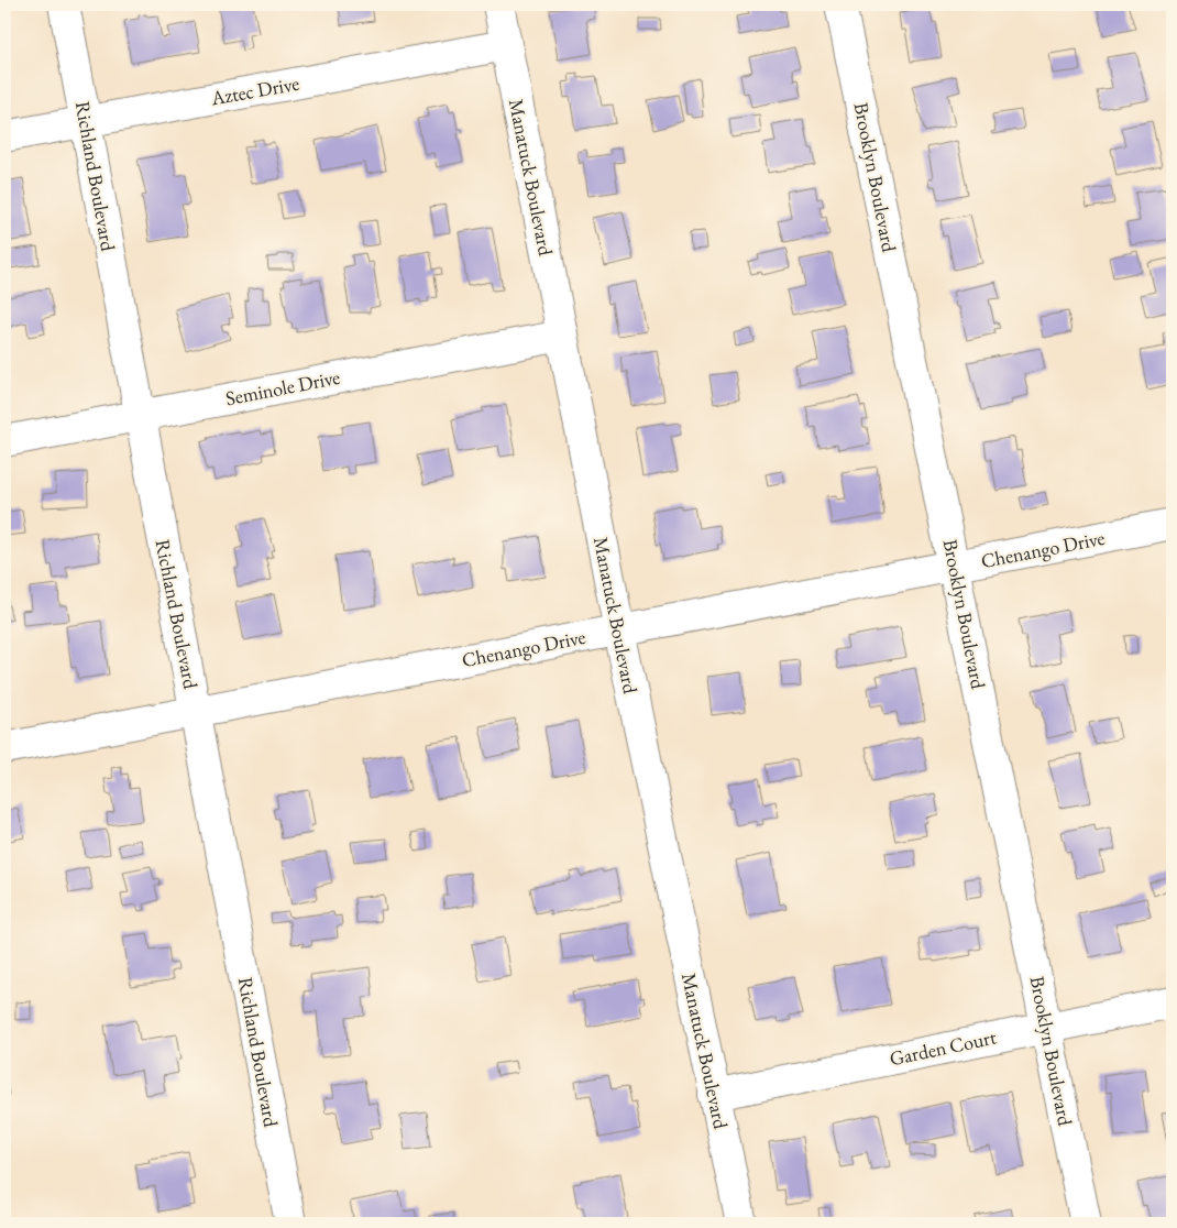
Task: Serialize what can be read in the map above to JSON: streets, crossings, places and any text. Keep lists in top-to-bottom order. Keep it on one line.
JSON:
{"streets":{"street":["Aztec Drive","Richland Boulevard","Manatuck Boulevard","Brooklyn Boulevard","Seminole Drive","Chenango Drive","Garden Court"]},"crossings":[["Aztec Drive","Richland Boulevard"],["Aztec Drive","Manatuck Boulevard"],["Richland Boulevard","Seminole Drive"],["Richland Boulevard","Chenango Drive"],["Manatuck Boulevard","Seminole Drive"],["Manatuck Boulevard","Chenango Drive"],["Manatuck Boulevard","Garden Court"],["Brooklyn Boulevard","Chenango Drive"],["Brooklyn Boulevard","Garden Court"]]}
